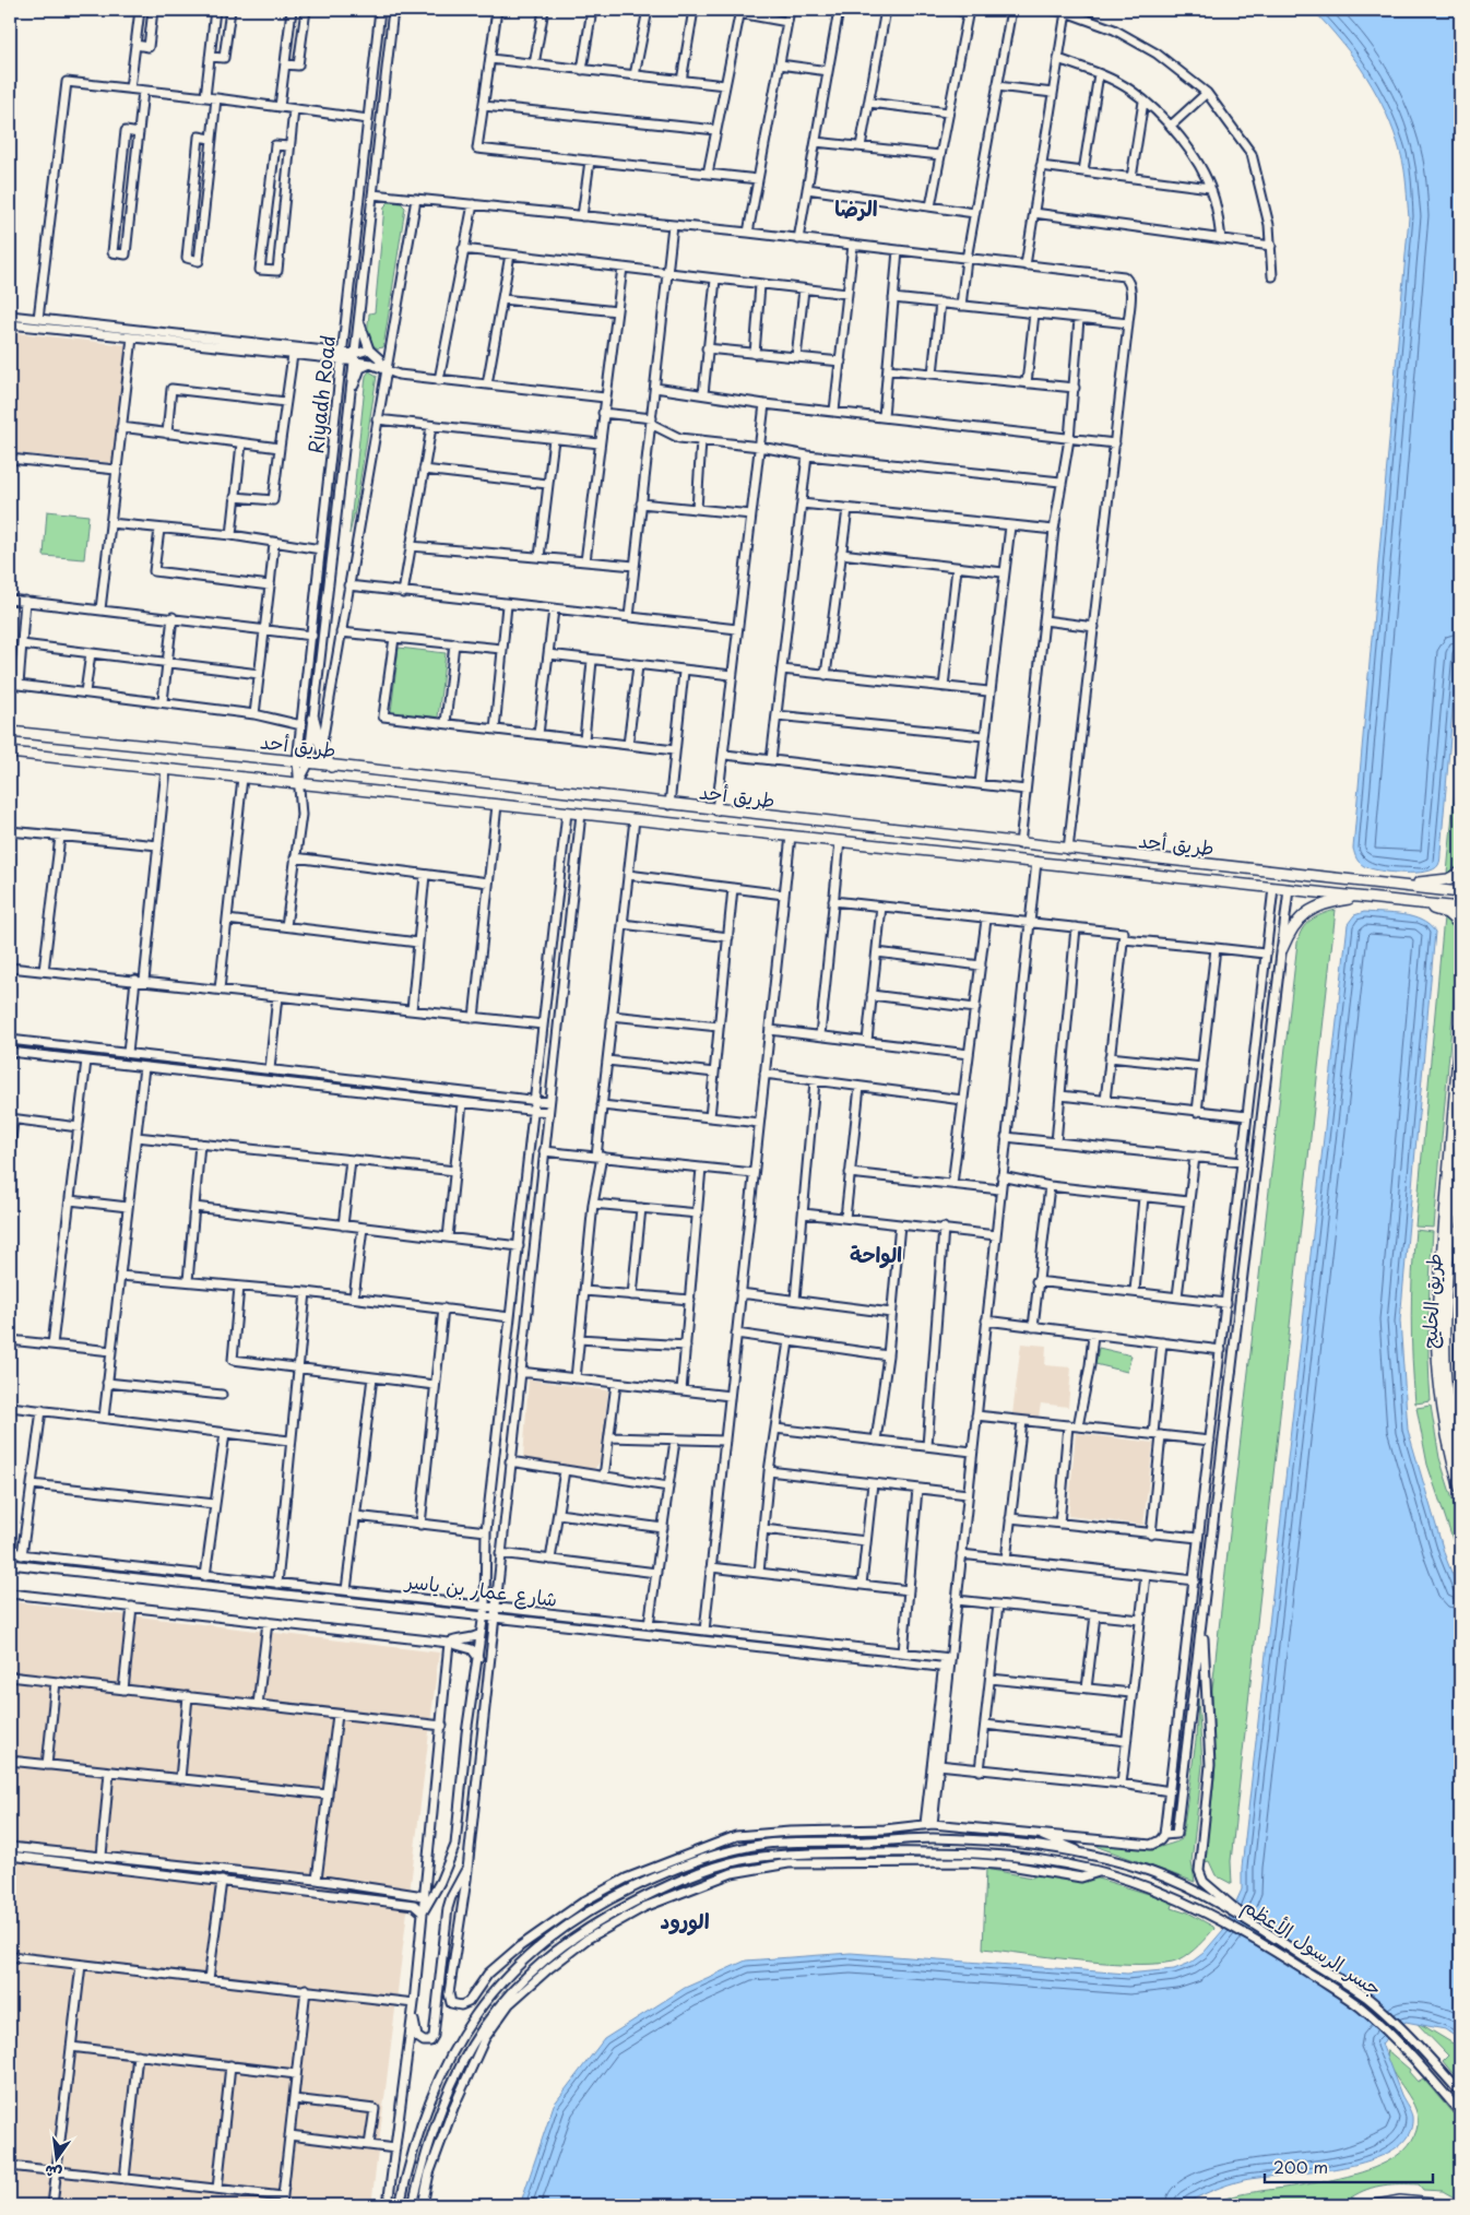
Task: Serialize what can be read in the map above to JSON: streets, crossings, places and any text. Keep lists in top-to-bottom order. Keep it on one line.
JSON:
{"streets":{"main road":["طريق أحد","طريق الخليج"],"street":["Riyadh Road","شارع عمار بن ياسر","جسر الرسول الأعظم"]},"crossings":[["Riyadh Road","طريق أحد"]],"districts":["الرضا","الواحة","الورود"],"scale_bar":"200 m","north":"bottom"}
